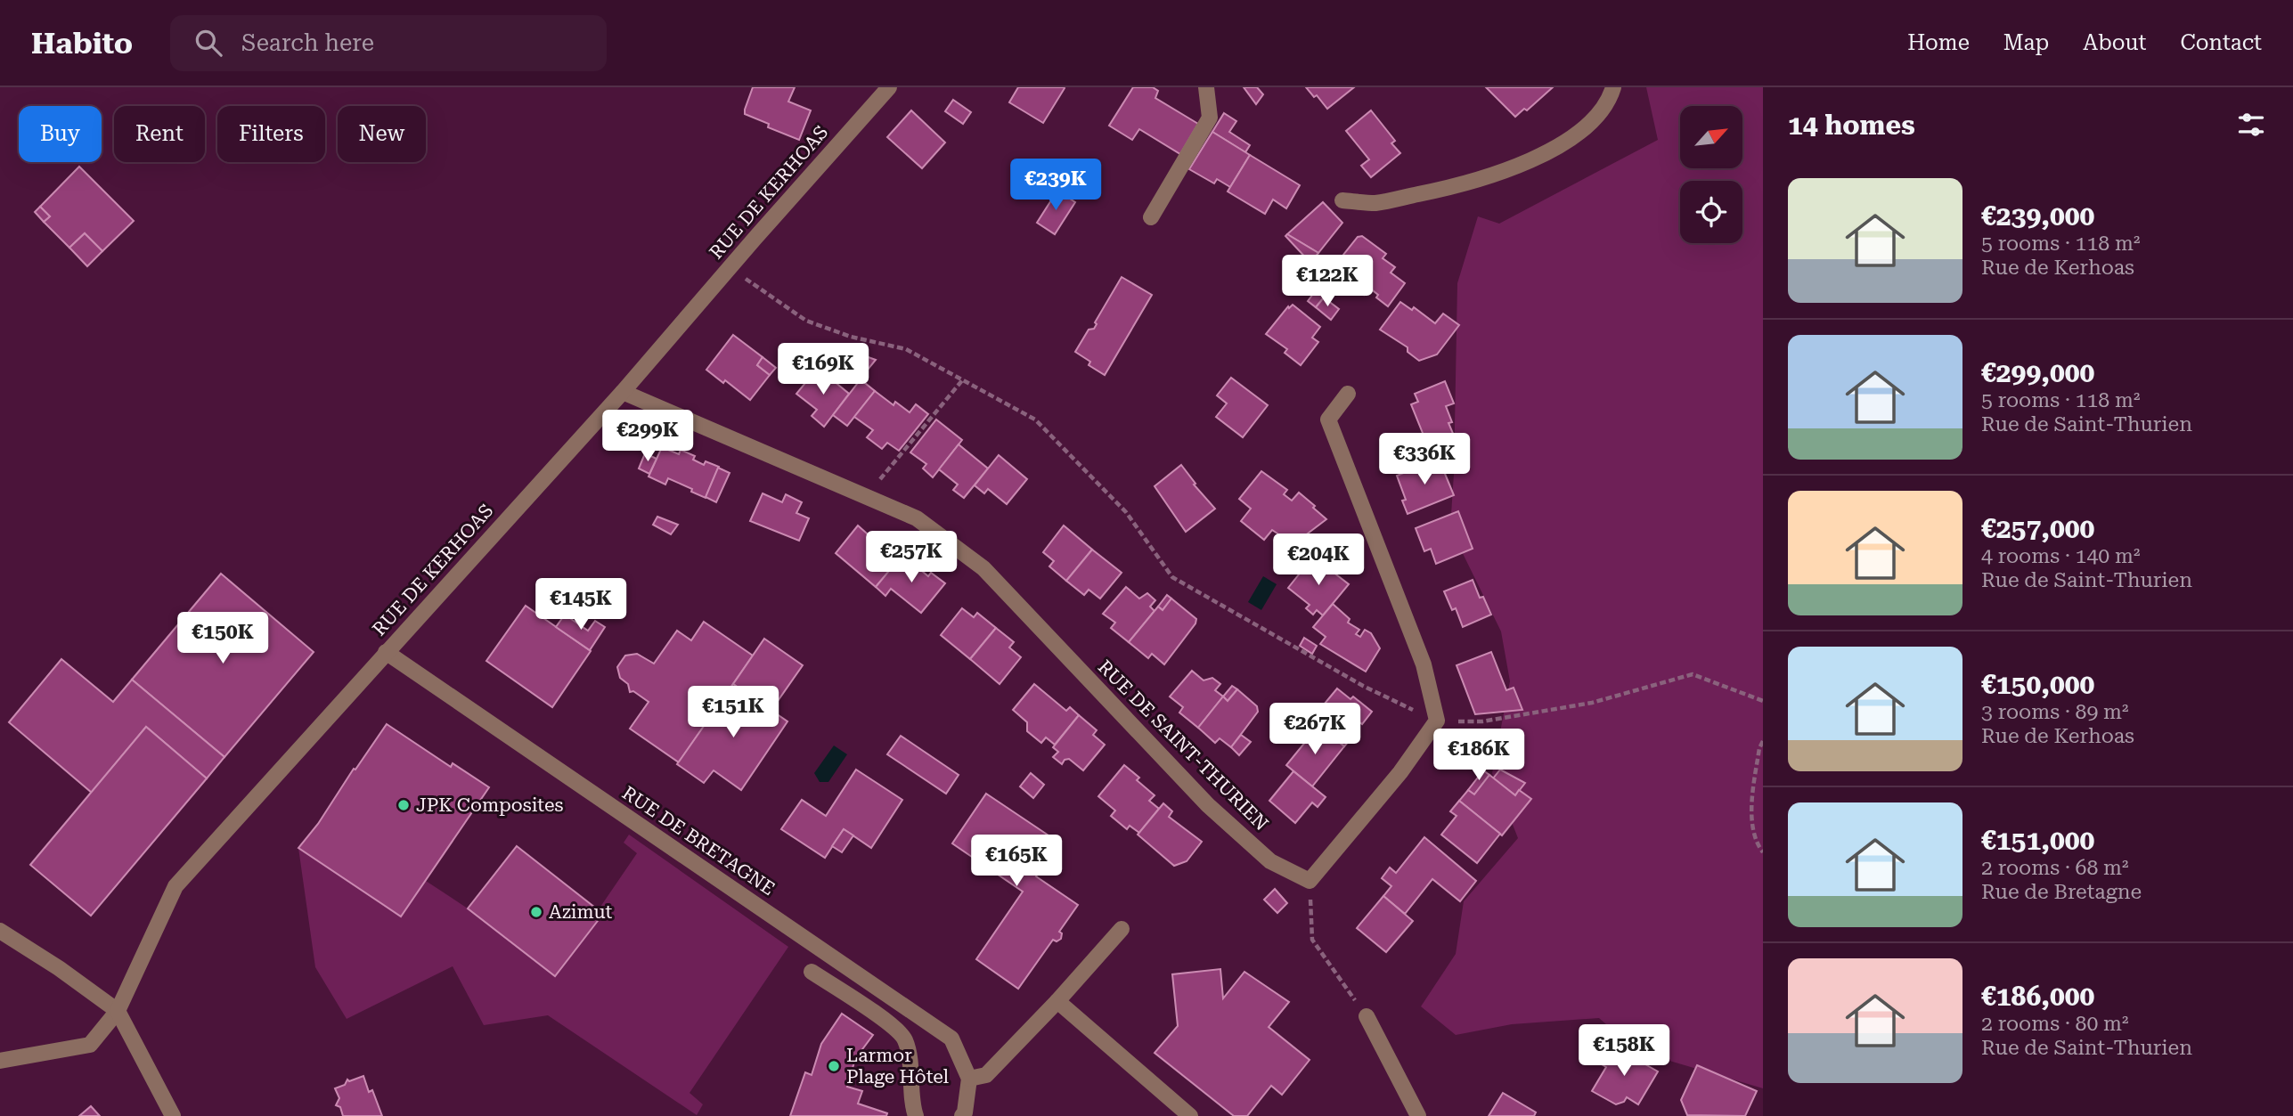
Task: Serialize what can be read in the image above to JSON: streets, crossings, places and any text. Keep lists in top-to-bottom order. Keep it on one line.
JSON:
{"streets":{"street":["RUE DE KERHOAS","RUE DE SAINT-THURIEN","RUE DE BRETAGNE"]},"crossings":[["RUE DE KERHOAS","RUE DE SAINT-THURIEN"],["RUE DE KERHOAS","RUE DE BRETAGNE"]],"places":["JPK Composites","Azimut","Larmor Plage Hôtel"],"north":"top right","page":{"header":"Habito","search":"Search here","nav":["Home","Map","About","Contact"],"heading":"14 homes","chip":["Buy","Rent","Filters","New"],"price":["€239K","€122K","€169K","€299K","€336K","€257K","€204K","€145K","€150K","€151K","€267K","€186K","€165K","€158K"],"list":[{"name":"€239,000","note":"5 rooms · 118 m² · Rue de Kerhoas"},{"name":"€299,000","note":"5 rooms · 118 m² · Rue de Saint-Thurien"},{"name":"€257,000","note":"4 rooms · 140 m² · Rue de Saint-Thurien"},{"name":"€150,000","note":"3 rooms · 89 m² · Rue de Kerhoas"},{"name":"€151,000","note":"2 rooms · 68 m² · Rue de Bretagne"},{"name":"€186,000","note":"2 rooms · 80 m² · Rue de Saint-Thurien"}]}}
